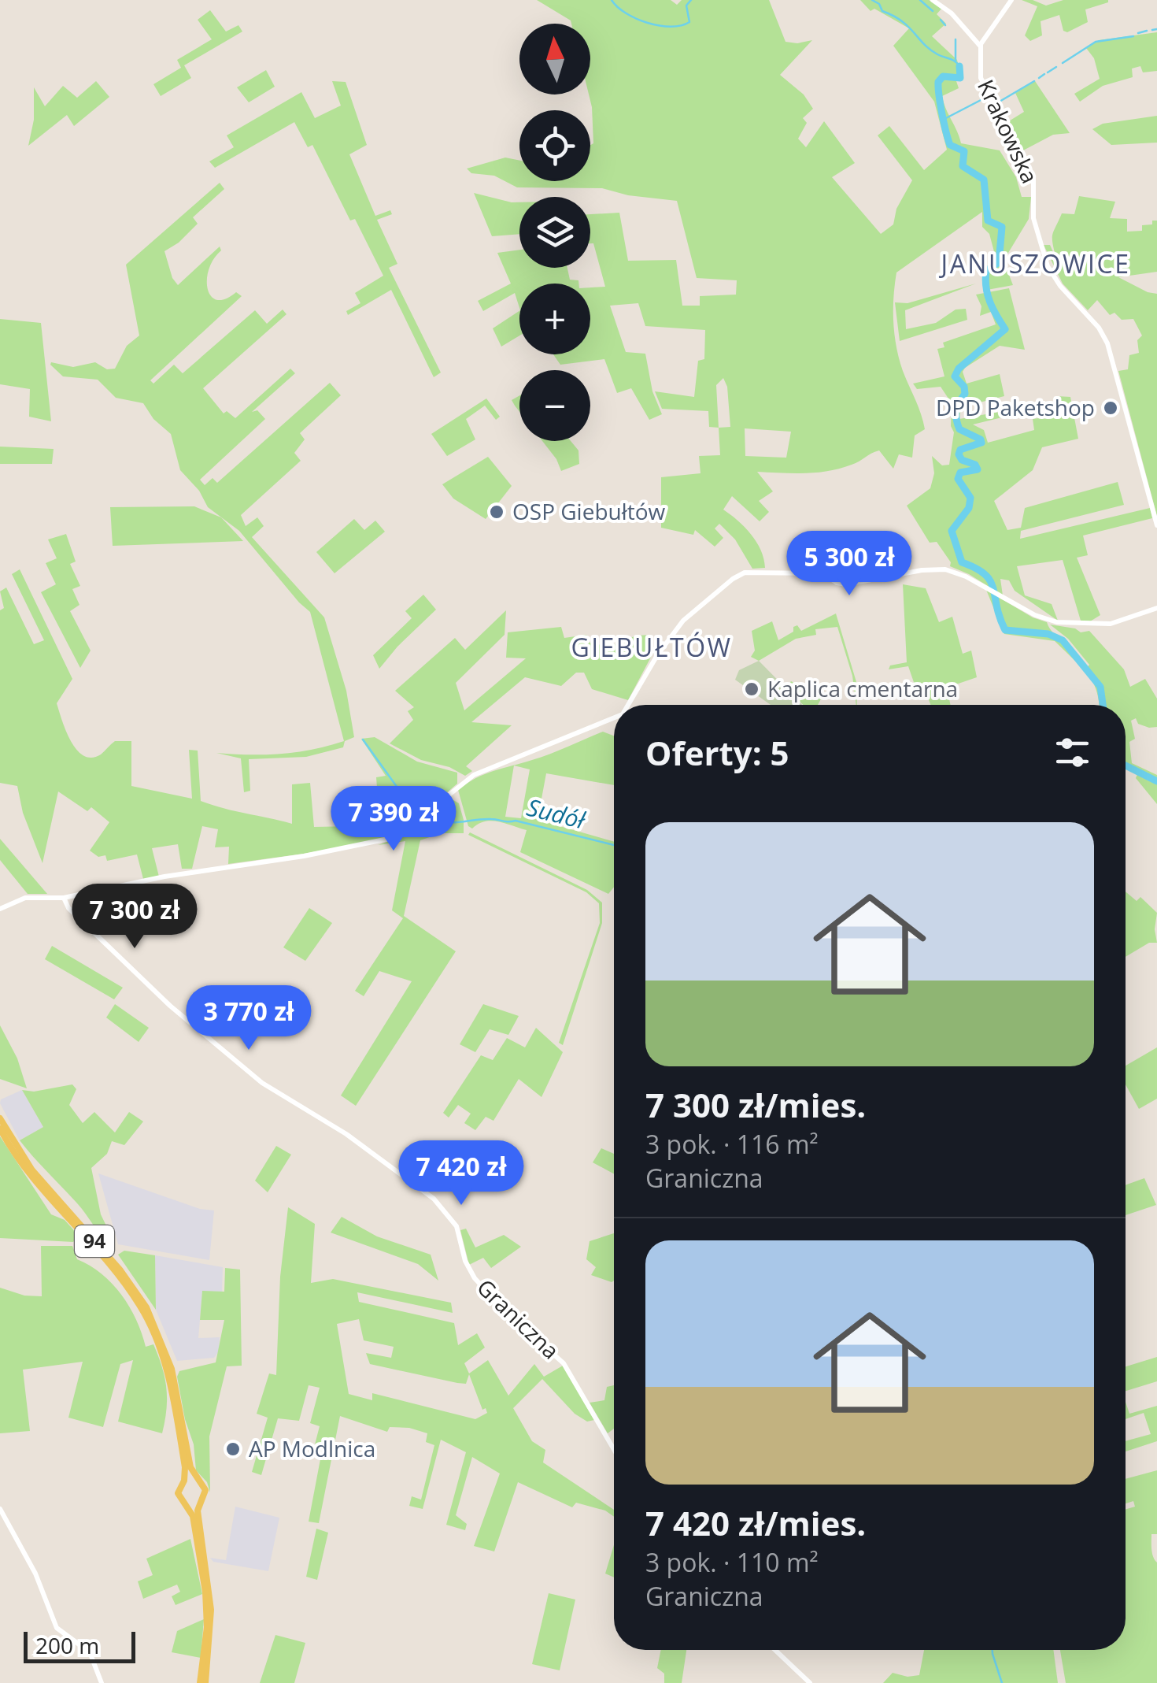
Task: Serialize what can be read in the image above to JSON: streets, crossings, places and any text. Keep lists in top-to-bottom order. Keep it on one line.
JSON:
{"streets":{"main road":["94"],"street":["Krakowska","Graniczna"]},"districts":["JANUSZOWICE","GIEBUŁTÓW"],"water":["Sudół"],"places":["DPD Paketshop","OSP Giebułtów","Kaplica cmentarna","AP Modlnica"],"scale_bar":"200 m","north":"top","page":{"map_buttons":["+","−"],"price":["5 300 zł","7 390 zł","7 300 zł","3 770 zł","7 420 zł"],"heading":"Oferty: 5","list":[{"name":"7 300 zł/mies.","note":"3 pok. · 116 m² · Graniczna"},{"name":"7 420 zł/mies.","note":"3 pok. · 110 m² · Graniczna"}],"scale":"200 m"}}
